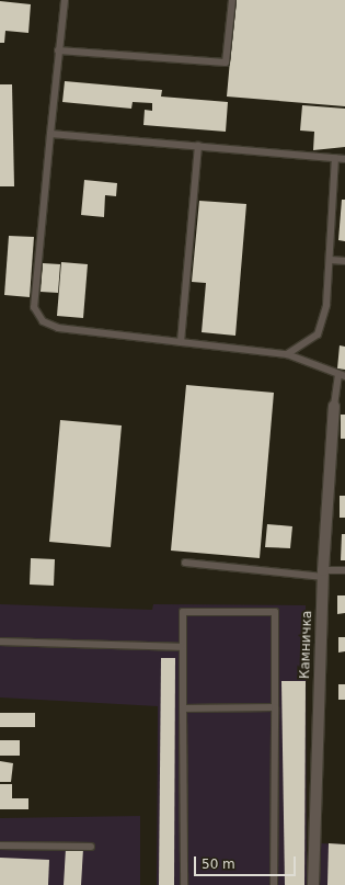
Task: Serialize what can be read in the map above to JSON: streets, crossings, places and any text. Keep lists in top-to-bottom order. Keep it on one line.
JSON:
{"streets":{"street":["Камничка"]},"scale_bar":"50 m"}
